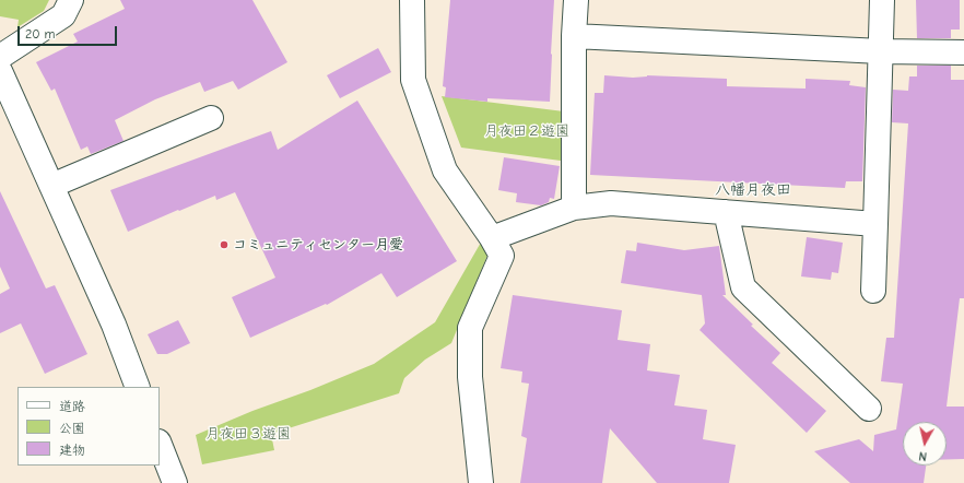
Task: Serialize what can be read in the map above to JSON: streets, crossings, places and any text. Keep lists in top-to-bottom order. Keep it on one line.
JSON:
{"districts":["八幡月夜田"],"parks":["月夜田２遊園","月夜田３遊園"],"places":["コミュニティセンター月愛"],"legend":["道路","公園","建物"],"scale_bar":"20 m","north":"bottom"}
